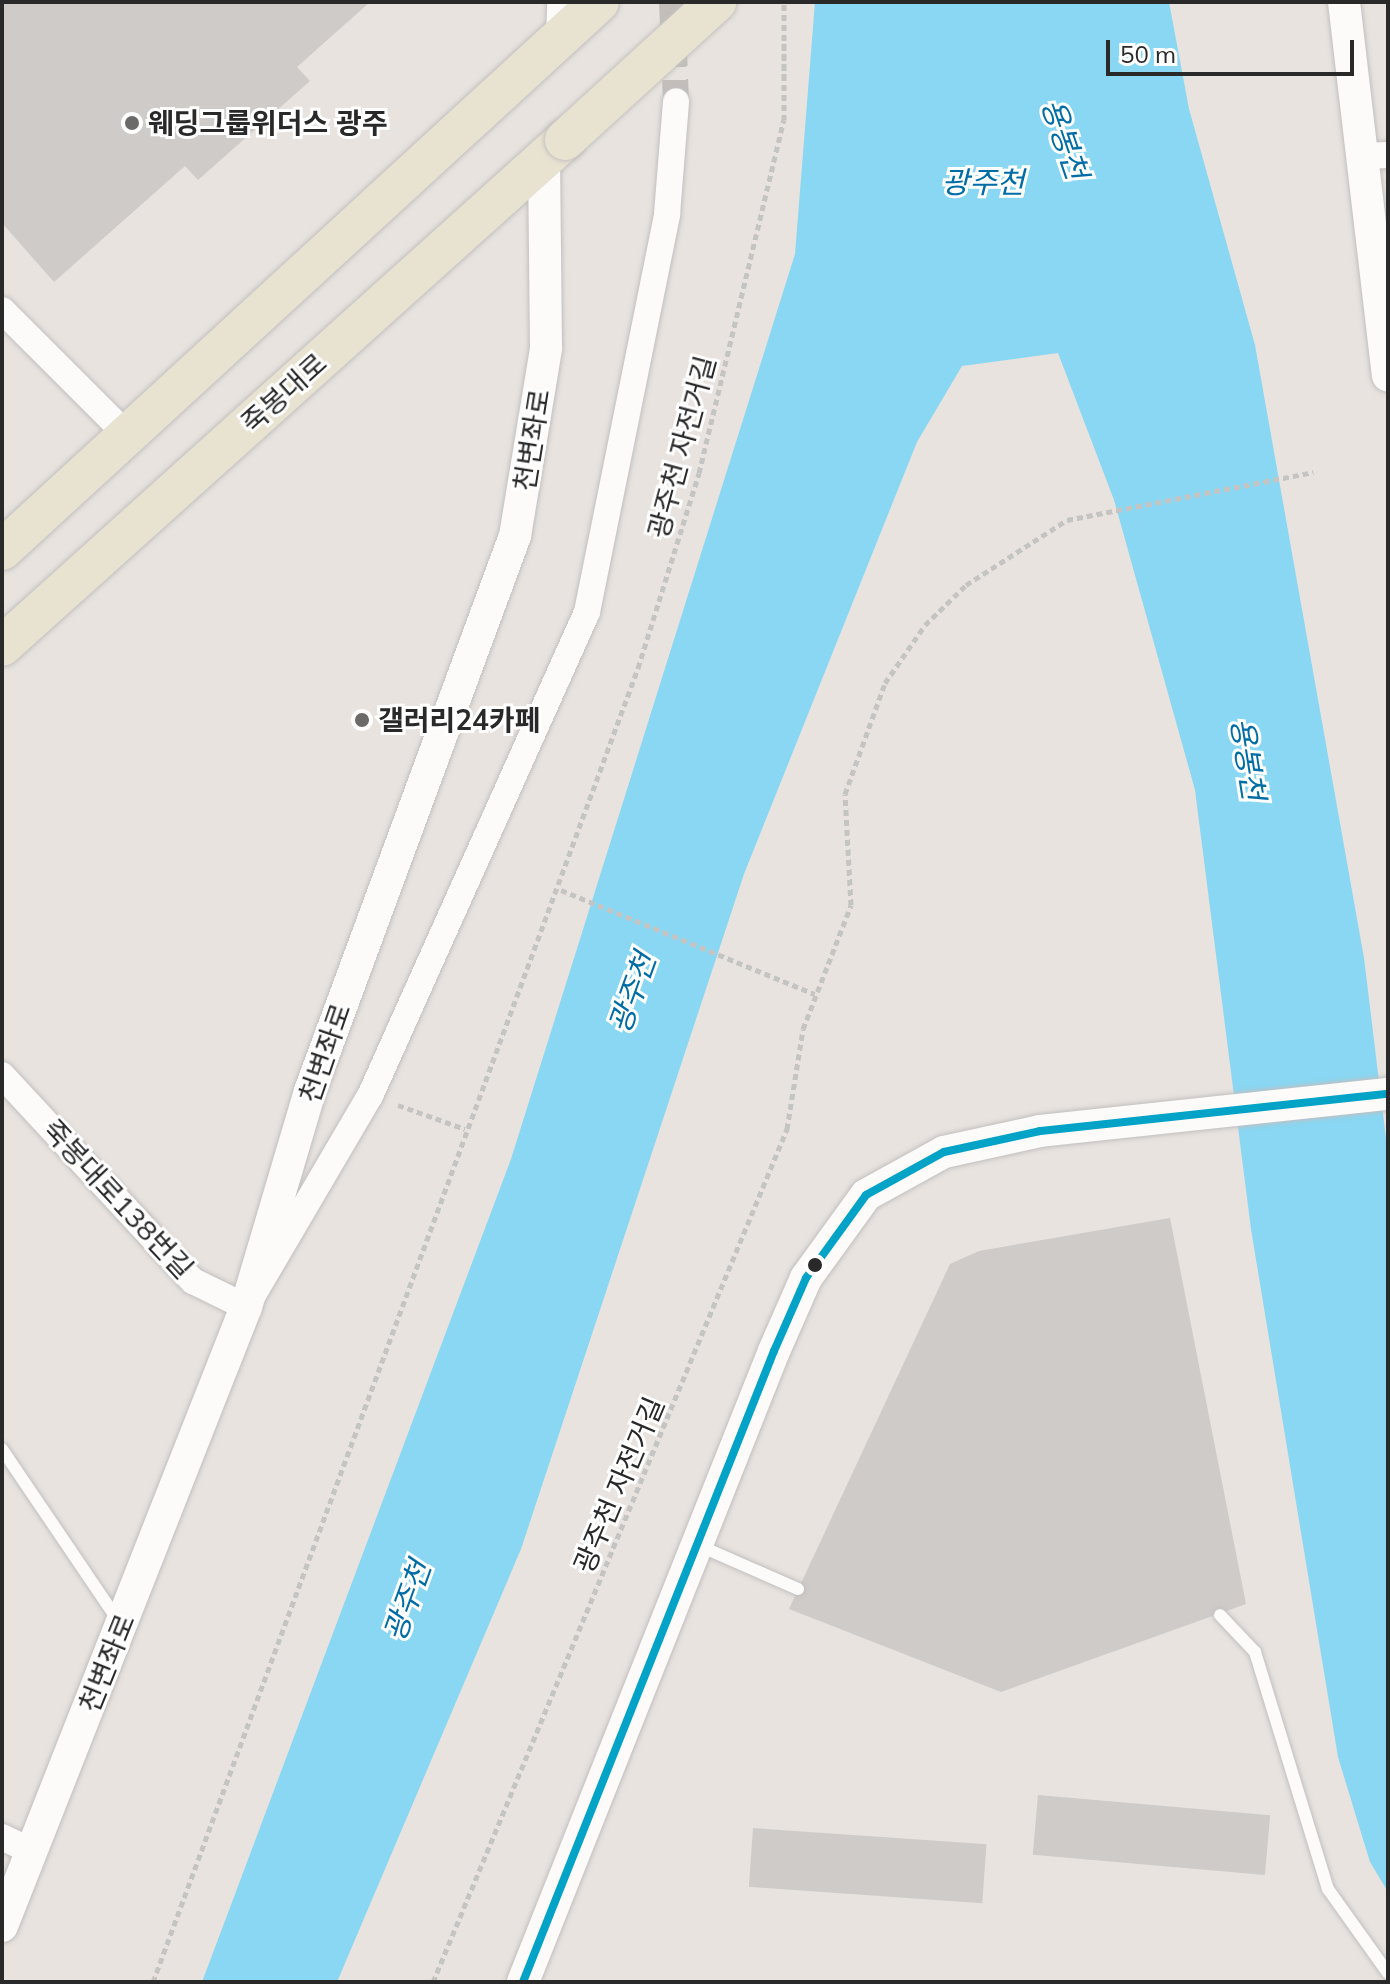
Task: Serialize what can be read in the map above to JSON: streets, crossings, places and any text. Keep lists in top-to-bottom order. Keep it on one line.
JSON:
{"streets":{"main road":["죽봉대로"],"street":["천변좌로","죽봉대로138번길"],"path":["광주천 자전거길"]},"crossings":[["죽봉대로","천변좌로"],["천변좌로","죽봉대로138번길"]],"water":["용봉천","광주천"],"places":["웨딩그룹위더스 광주","갤러리24카페"],"scale_bar":"50 m"}
